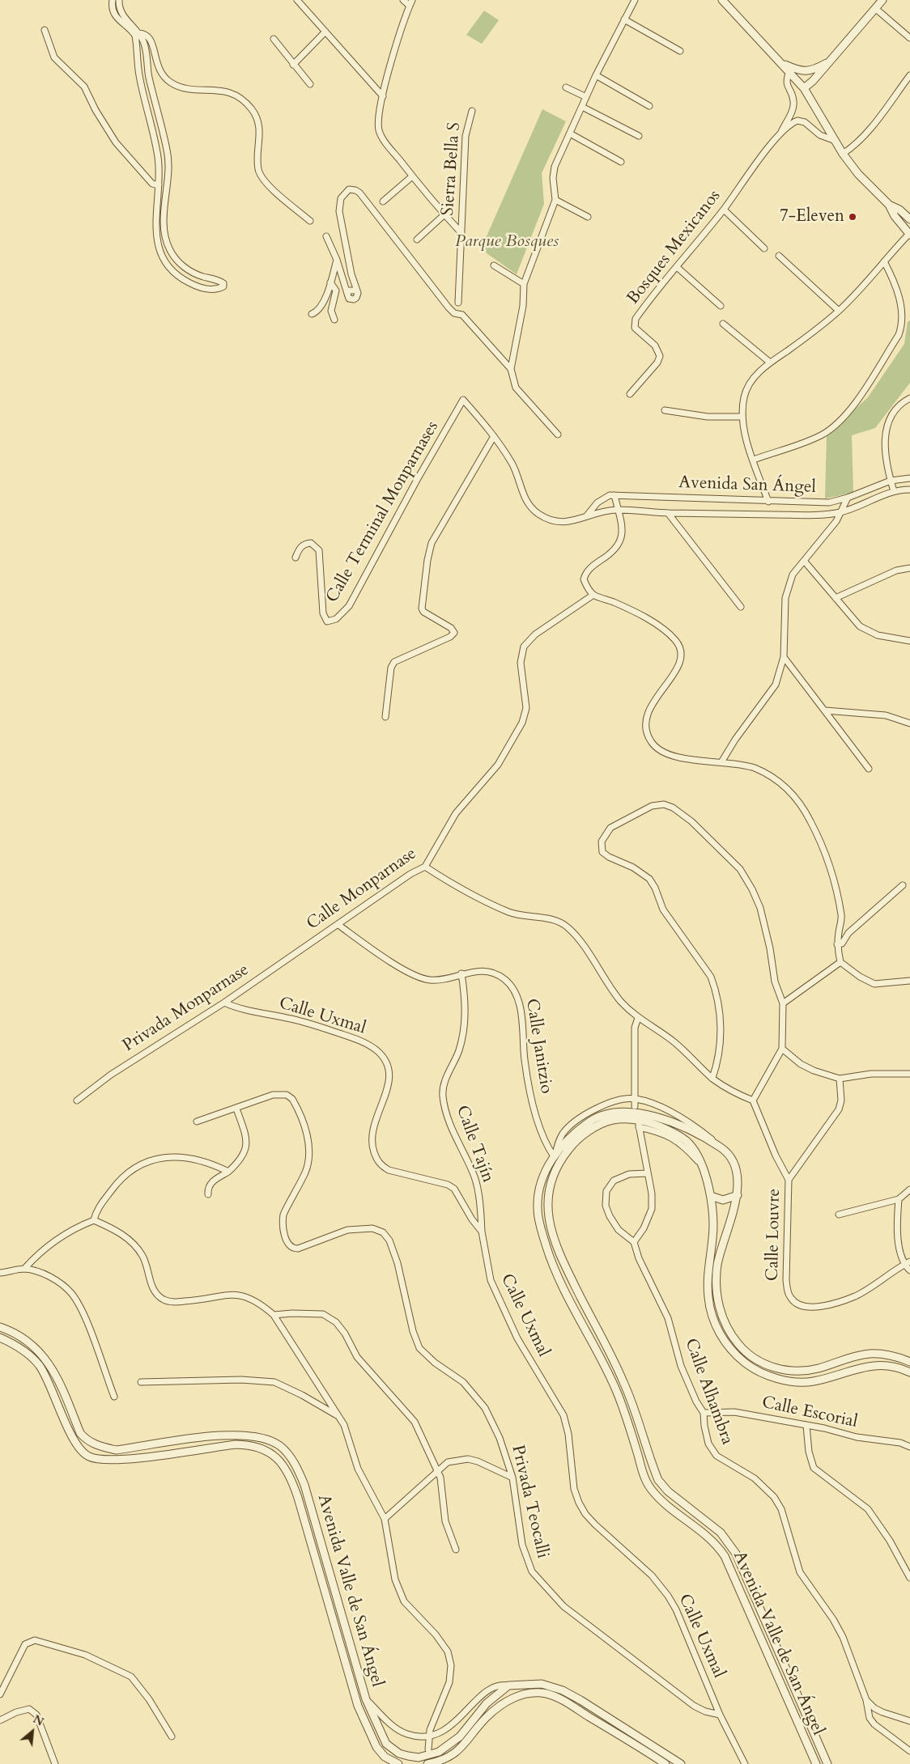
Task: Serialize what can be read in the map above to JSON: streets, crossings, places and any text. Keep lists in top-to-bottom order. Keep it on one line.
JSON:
{"streets":{"street":["Sierra Bella S","Bosques Mexicanos","Avenida San Ángel","Calle Terminal Monparnases","Calle Monparnase","Privada Monparnase","Calle Uxmal","Calle Janitzio","Calle Tajín","Calle Louvre","Calle Alhambra","Calle Escorial","Privada Teocalli","Avenida Valle de San Ángel"]},"crossings":[["Avenida San Ángel","Calle Terminal Monparnases"],["Calle Monparnase","Privada Monparnase"],["Calle Monparnase","Calle Janitzio"],["Privada Monparnase","Calle Uxmal"],["Calle Uxmal","Calle Tajín"],["Calle Uxmal","Privada Teocalli"],["Calle Janitzio","Calle Tajín"],["Calle Janitzio","Avenida Valle de San Ángel"],["Calle Alhambra","Calle Escorial"]],"parks":["Parque Bosques"],"places":["7-Eleven"],"north":"top right"}
